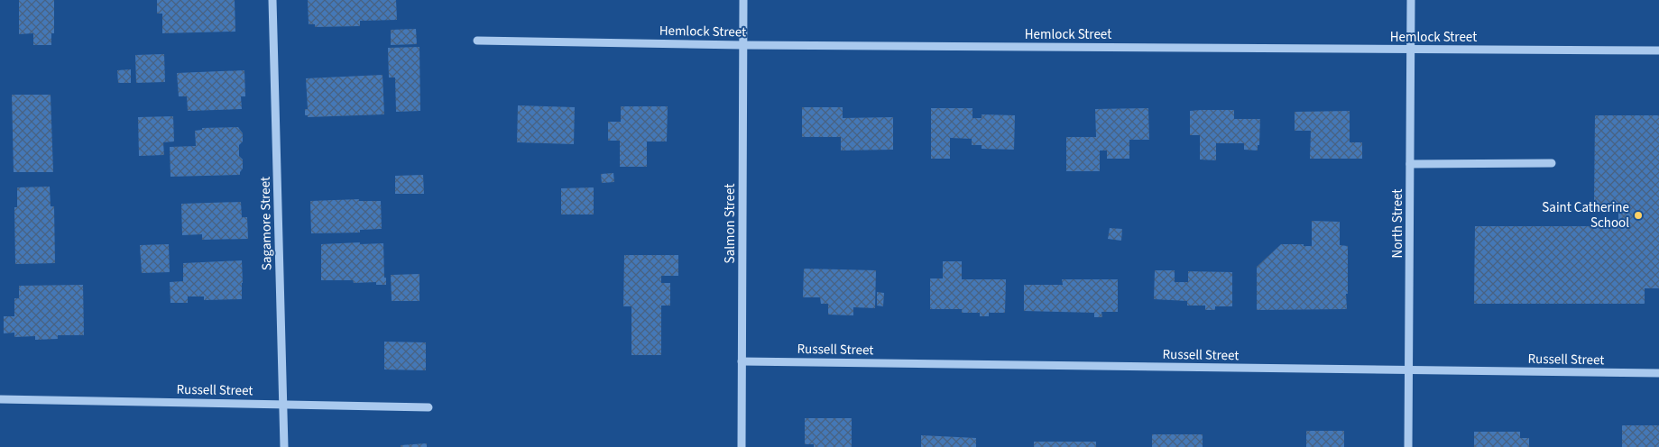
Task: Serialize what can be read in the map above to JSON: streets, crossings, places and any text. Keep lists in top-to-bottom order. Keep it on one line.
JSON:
{"streets":{"street":["Hemlock Street","Sagamore Street","Salmon Street","North Street","Russell Street"]},"crossings":[["Hemlock Street","Salmon Street"],["Hemlock Street","North Street"],["Sagamore Street","Russell Street"],["Salmon Street","Russell Street"],["North Street","Russell Street"]],"places":["Saint Catherine School"]}
